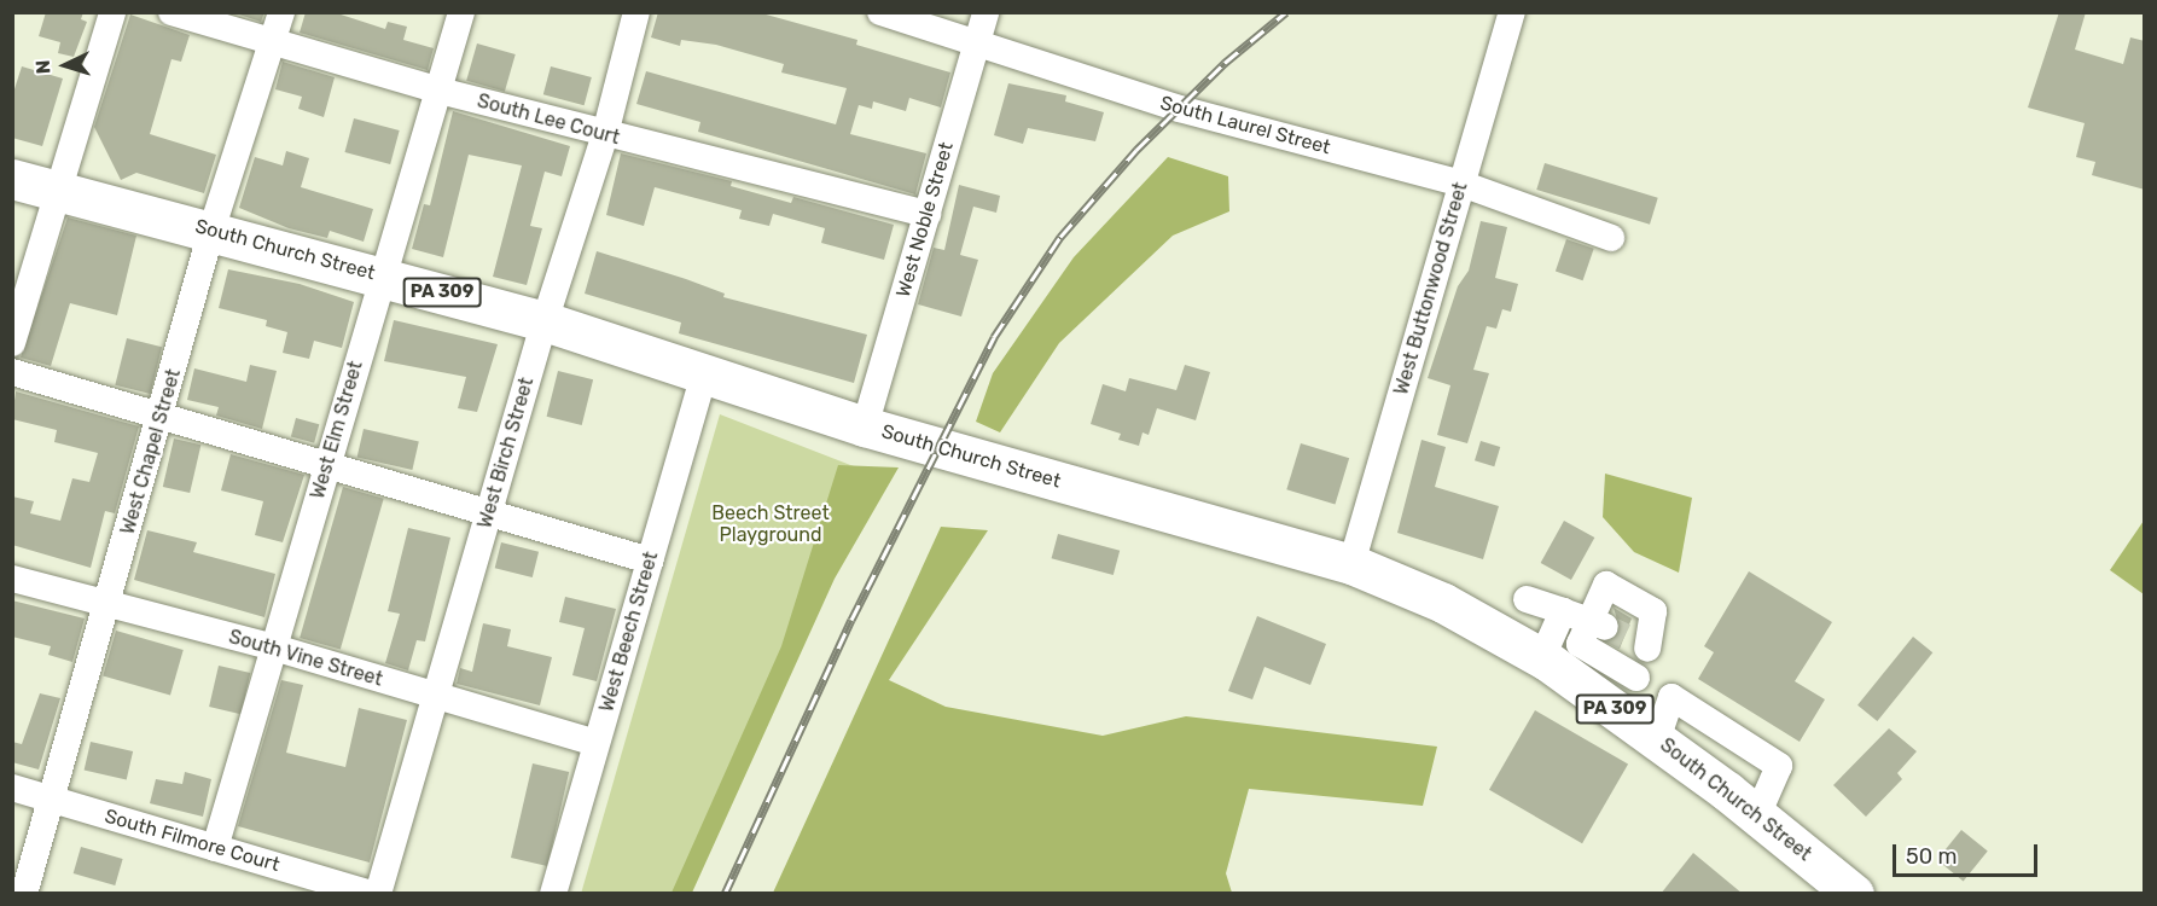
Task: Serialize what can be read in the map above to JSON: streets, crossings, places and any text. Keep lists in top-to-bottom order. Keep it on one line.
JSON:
{"streets":{"highway":["South Church Street","PA 309"],"street":["South Lee Court","South Laurel Street","West Noble Street","West Buttonwood Street","West Elm Street","West Chapel Street","West Birch Street","West Beech Street","South Vine Street","South Filmore Court"]},"crossings":[["South Lee Court","West Noble Street"],["South Lee Court","West Elm Street"],["South Lee Court","West Chapel Street"],["South Lee Court","West Birch Street"],["South Laurel Street","West Noble Street"],["South Laurel Street","West Buttonwood Street"],["West Noble Street","South Church Street"],["South Church Street","West Buttonwood Street"],["South Church Street","West Elm Street"],["South Church Street","West Chapel Street"],["South Church Street","West Birch Street"],["South Church Street","West Beech Street"],["West Elm Street","South Vine Street"],["West Elm Street","South Filmore Court"],["West Chapel Street","South Vine Street"],["West Chapel Street","South Filmore Court"],["West Birch Street","South Vine Street"],["West Beech Street","South Vine Street"]],"parks":["Beech Street Playground"],"scale_bar":"50 m","north":"left"}
